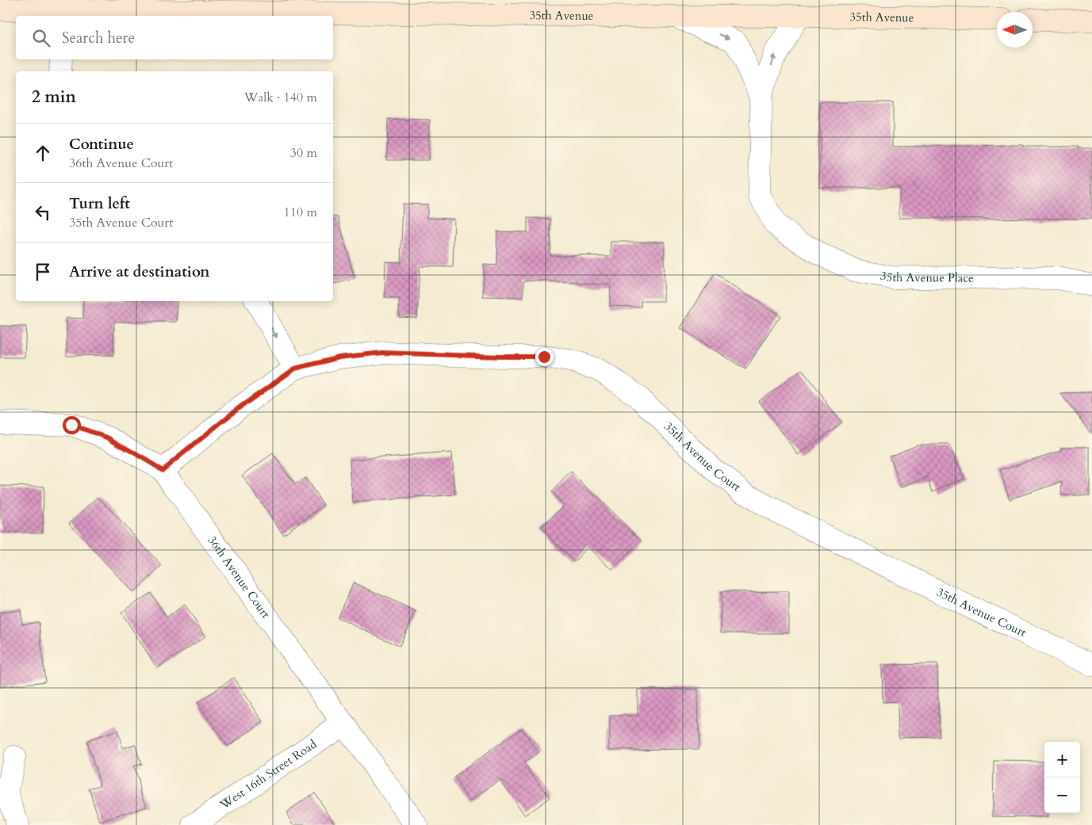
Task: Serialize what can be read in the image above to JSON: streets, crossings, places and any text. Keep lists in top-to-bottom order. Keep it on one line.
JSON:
{"streets":{"main road":["35th Avenue"],"street":["35th Avenue Place","35th Avenue Court","36th Avenue Court","West 16th Street Road"]},"crossings":[["35th Avenue Court","36th Avenue Court"],["36th Avenue Court","West 16th Street Road"]],"north":"left","page":{"search":"Search here","heading":["2 min","Walk · 140 m"],"list":[["Continue","36th Avenue Court","30 m"],["Turn left","35th Avenue Court","110 m"],"Arrive at destination"],"map_buttons":["+","−"]}}
